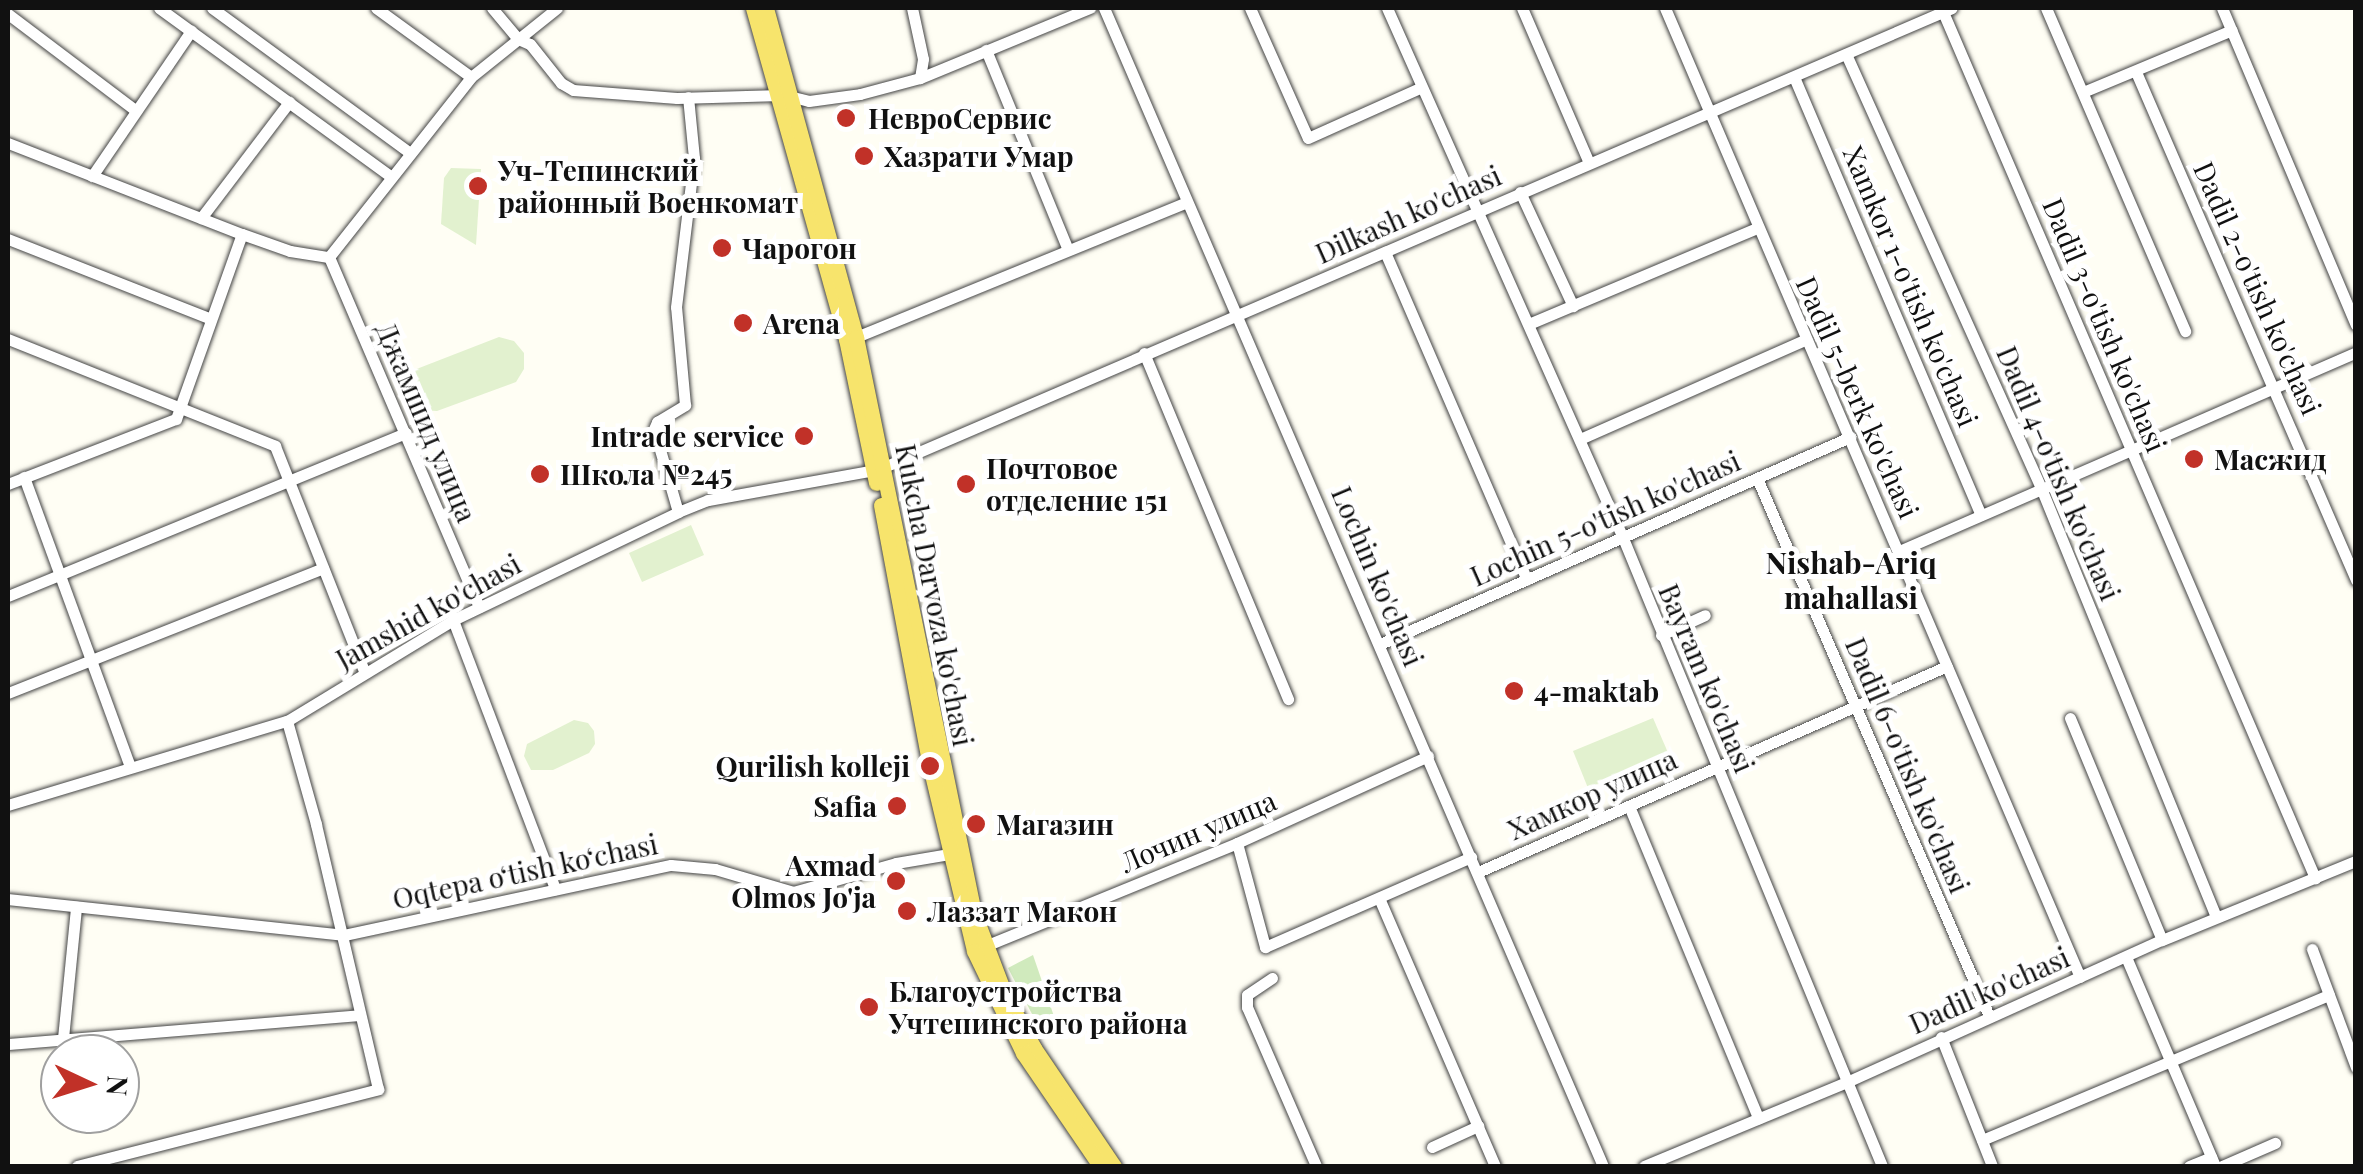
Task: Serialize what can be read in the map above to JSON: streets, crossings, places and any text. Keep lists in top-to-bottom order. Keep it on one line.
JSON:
{"streets":{"main road":["Kukcha Darvoza ko'chasi"],"street":["Dilkash ko'chasi","Xamkor 1-o'tish ko'chasi","Dadil 2-o'tish ko'chasi","Dadil 3-o'tish ko'chasi","Dadil 5-berk ko'chasi","Джамшид улица","Dadil 4-o'tish ko'chasi","Lochin 5-o'tish ko'chasi","Lochin ko'chasi","Jamshid ko'chasi","Bayram ko'chasi","Dadil 6-o'tish ko'chasi","Хамкор улица","Лочин улица","Oqtepa oʻtish koʻchasi","Dadil ko'chasi"]},"crossings":[["Dilkash ko'chasi","Xamkor 1-o'tish ko'chasi"],["Dilkash ko'chasi","Dadil 3-o'tish ko'chasi"],["Dilkash ko'chasi","Dadil 5-berk ko'chasi"],["Dilkash ko'chasi","Dadil 4-o'tish ko'chasi"],["Dilkash ko'chasi","Lochin ko'chasi"],["Dilkash ko'chasi","Kukcha Darvoza ko'chasi"],["Dilkash ko'chasi","Jamshid ko'chasi"],["Dilkash ko'chasi","Bayram ko'chasi"],["Dadil 3-o'tish ko'chasi","Dadil ko'chasi"],["Dadil 5-berk ko'chasi","Lochin 5-o'tish ko'chasi"],["Dadil 5-berk ko'chasi","Хамкор улица"],["Dadil 5-berk ko'chasi","Dadil ko'chasi"],["Джамшид улица","Jamshid ko'chasi"],["Dadil 4-o'tish ko'chasi","Dadil ko'chasi"],["Lochin 5-o'tish ko'chasi","Lochin ko'chasi"],["Lochin 5-o'tish ko'chasi","Bayram ko'chasi"],["Lochin 5-o'tish ko'chasi","Dadil 6-o'tish ko'chasi"],["Lochin ko'chasi","Хамкор улица"],["Lochin ko'chasi","Лочин улица"],["Kukcha Darvoza ko'chasi","Jamshid ko'chasi"],["Kukcha Darvoza ko'chasi","Лочин улица"],["Kukcha Darvoza ko'chasi","Oqtepa oʻtish koʻchasi"],["Bayram ko'chasi","Хамкор улица"],["Bayram ko'chasi","Dadil ko'chasi"],["Dadil 6-o'tish ko'chasi","Хамкор улица"],["Dadil 6-o'tish ko'chasi","Dadil ko'chasi"]],"districts":["Nishab-Ariq mahallasi"],"places":["НевроСервис","Хазрати Умар","Уч-Тепинский районный Военкомат","Чарогон","Arena","Intrade service","Масжид","Школа №245","Почтовое отделение 151","4-maktab","Qurilish kolleji","Safia","Магазин","Axmad Olmos Jo'ja","Лаззат Макон","Благоустройства Учтепинского района"],"north":"right"}
